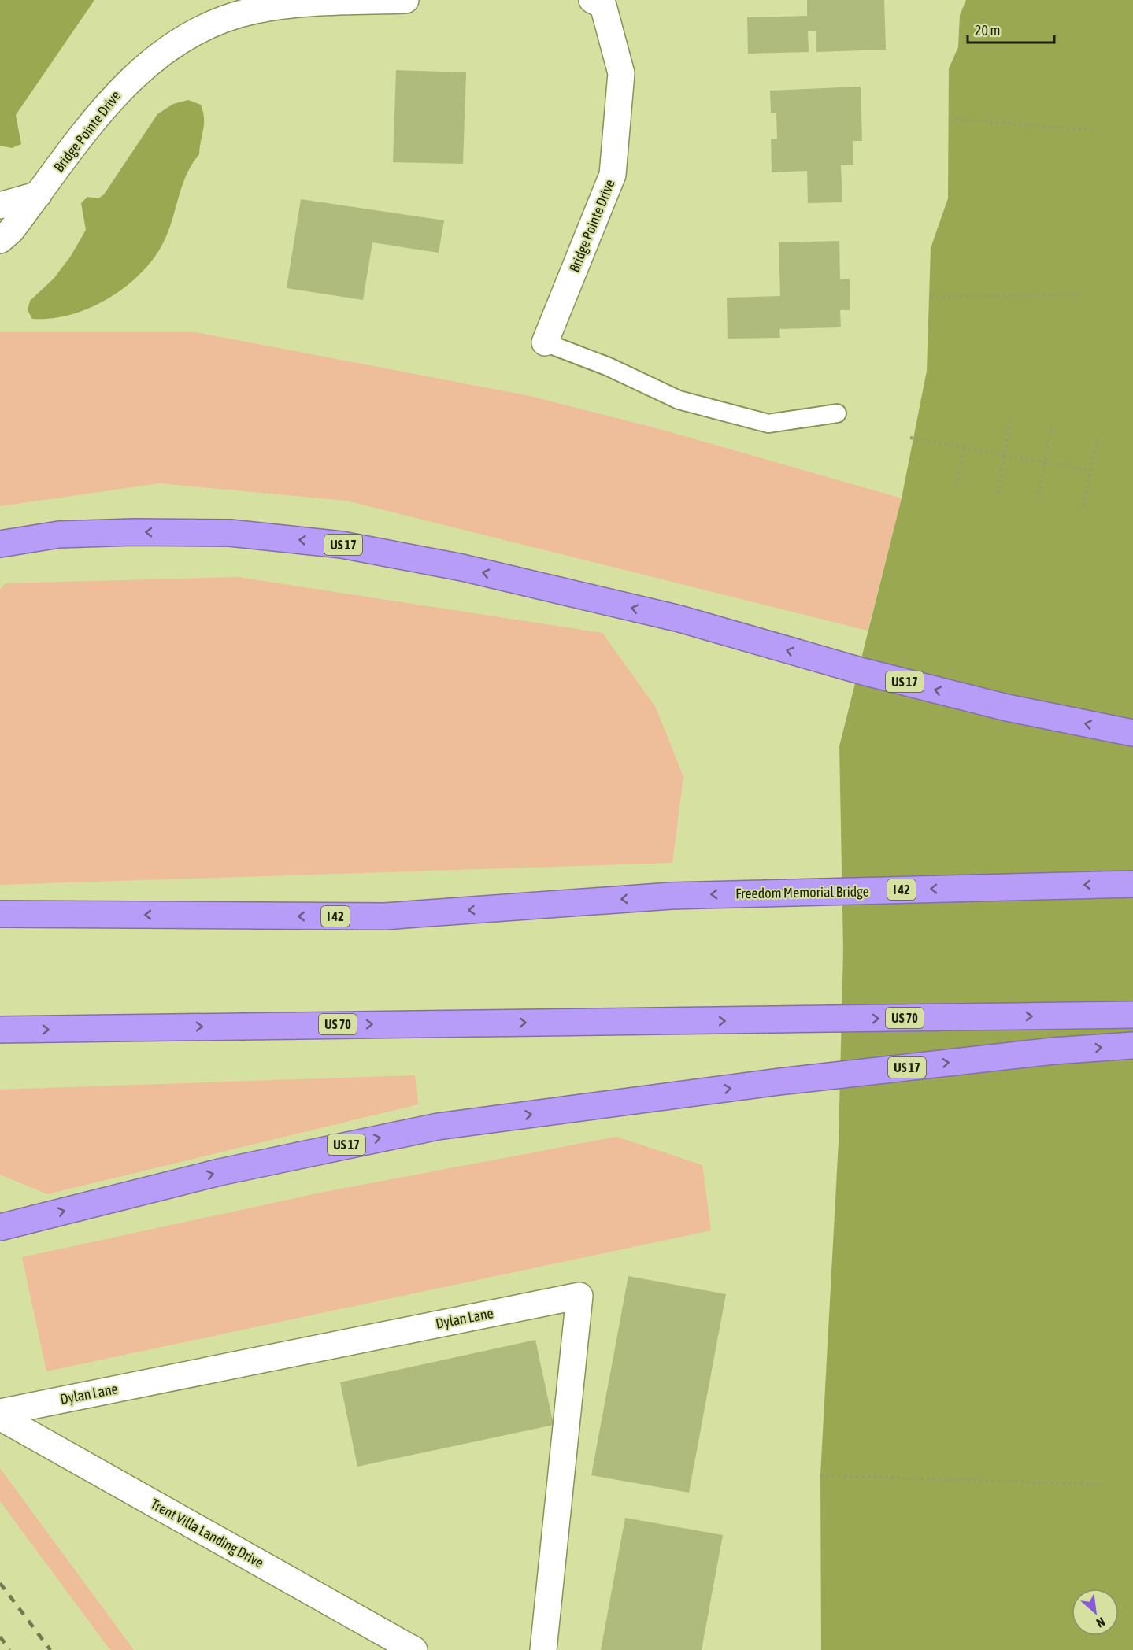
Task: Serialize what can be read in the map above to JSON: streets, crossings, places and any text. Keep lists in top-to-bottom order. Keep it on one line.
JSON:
{"streets":{"highway":["US 17","I 42","Freedom Memorial Bridge","US 70"],"street":["Bridge Pointe Drive","Dylan Lane","Trent Villa Landing Drive"]},"scale_bar":"20 m","north":"bottom right"}
